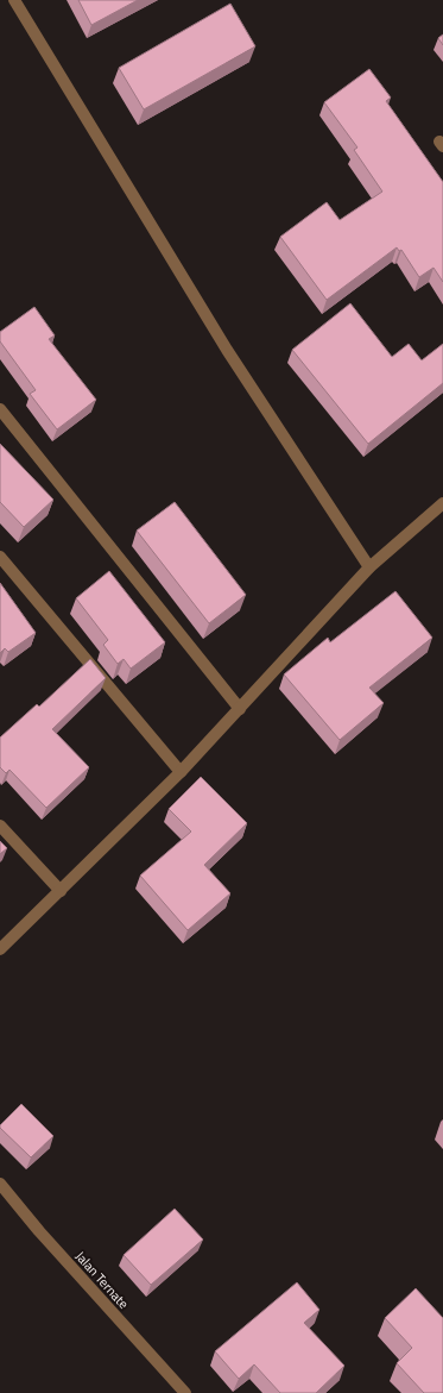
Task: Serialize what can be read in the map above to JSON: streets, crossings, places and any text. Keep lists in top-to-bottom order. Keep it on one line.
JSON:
{"streets":{"street":["Jalan Ternate"]}}
